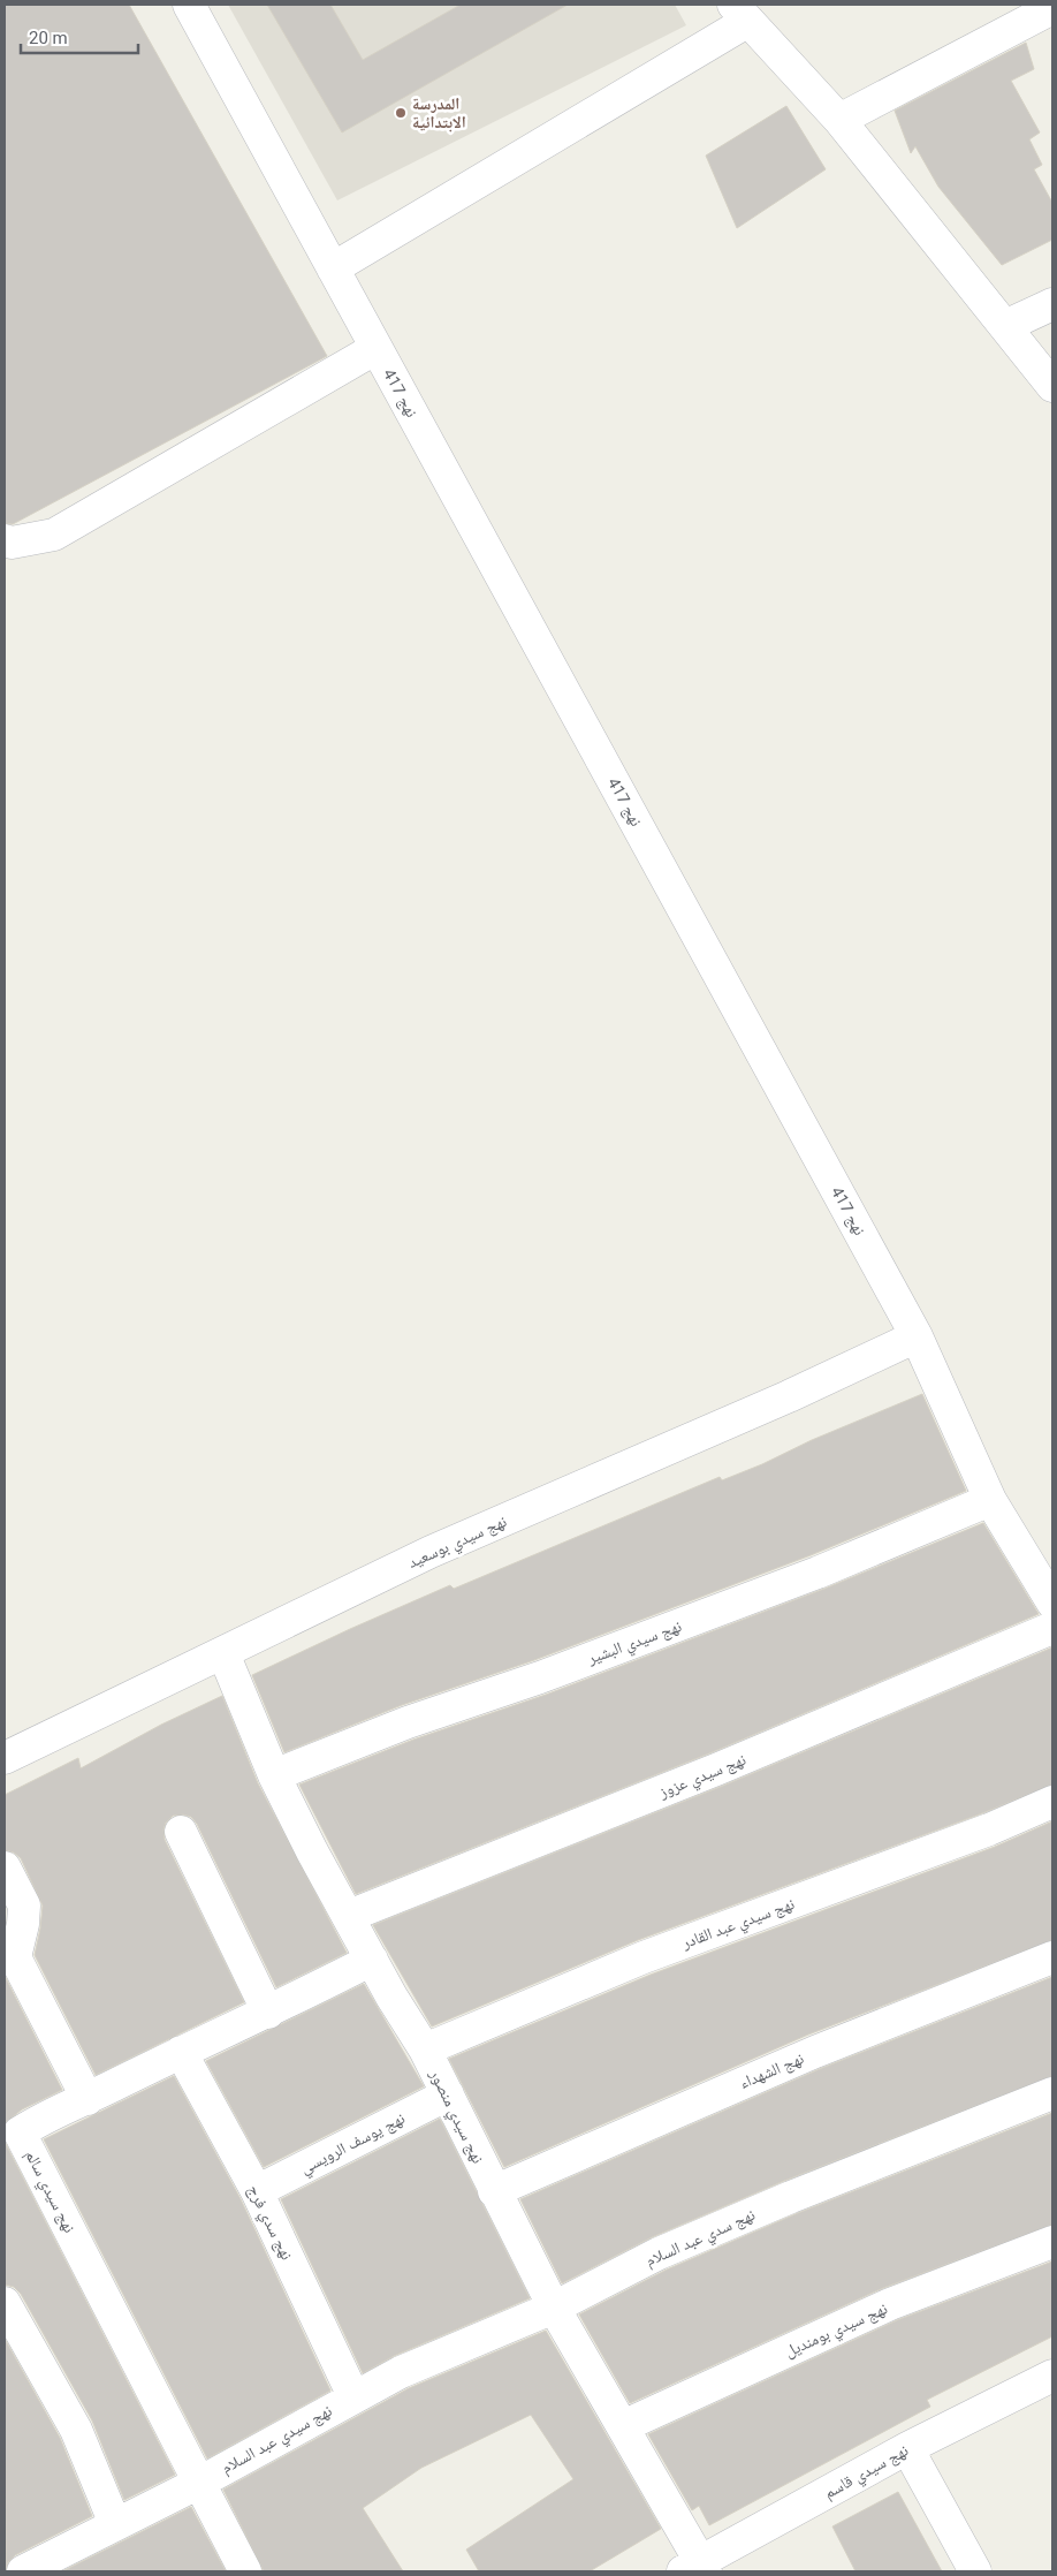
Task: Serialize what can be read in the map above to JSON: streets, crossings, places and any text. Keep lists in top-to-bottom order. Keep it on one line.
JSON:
{"streets":{"street":["نهج 417","نهج سيدي بوسعيد","نهج سيدي البشير","نهج سيدي عزوز","نهج سيدي عبد القادر","نهج الشهداء","نهج سيدي منصور","نهج يوسف الرويسي","نهج سيدي سالم","نهج سدي فرج","نهج سدي عبد السلام","نهج سيدي بومنديل","نهج سيدي عبد السلام","نهج سيدي قاسم"]},"crossings":[["نهج 417","نهج سيدي بوسعيد"],["نهج 417","نهج سيدي البشير"],["نهج سيدي بوسعيد","نهج سيدي منصور"],["نهج سيدي البشير","نهج سيدي منصور"],["نهج سيدي عزوز","نهج سيدي منصور"],["نهج سيدي عبد القادر","نهج سيدي منصور"],["نهج الشهداء","نهج سيدي منصور"],["نهج سيدي منصور","نهج يوسف الرويسي"],["نهج سيدي منصور","نهج سدي عبد السلام"],["نهج سيدي منصور","نهج سيدي بومنديل"],["نهج سيدي منصور","نهج سيدي قاسم"],["نهج يوسف الرويسي","نهج سدي فرج"],["نهج سيدي سالم","نهج سيدي عبد السلام"],["نهج سدي فرج","نهج سدي عبد السلام"],["نهج سدي فرج","نهج سيدي عبد السلام"],["نهج سدي عبد السلام","نهج سيدي عبد السلام"]],"places":["المدرسة الابتدائية"],"scale_bar":"20 m"}
